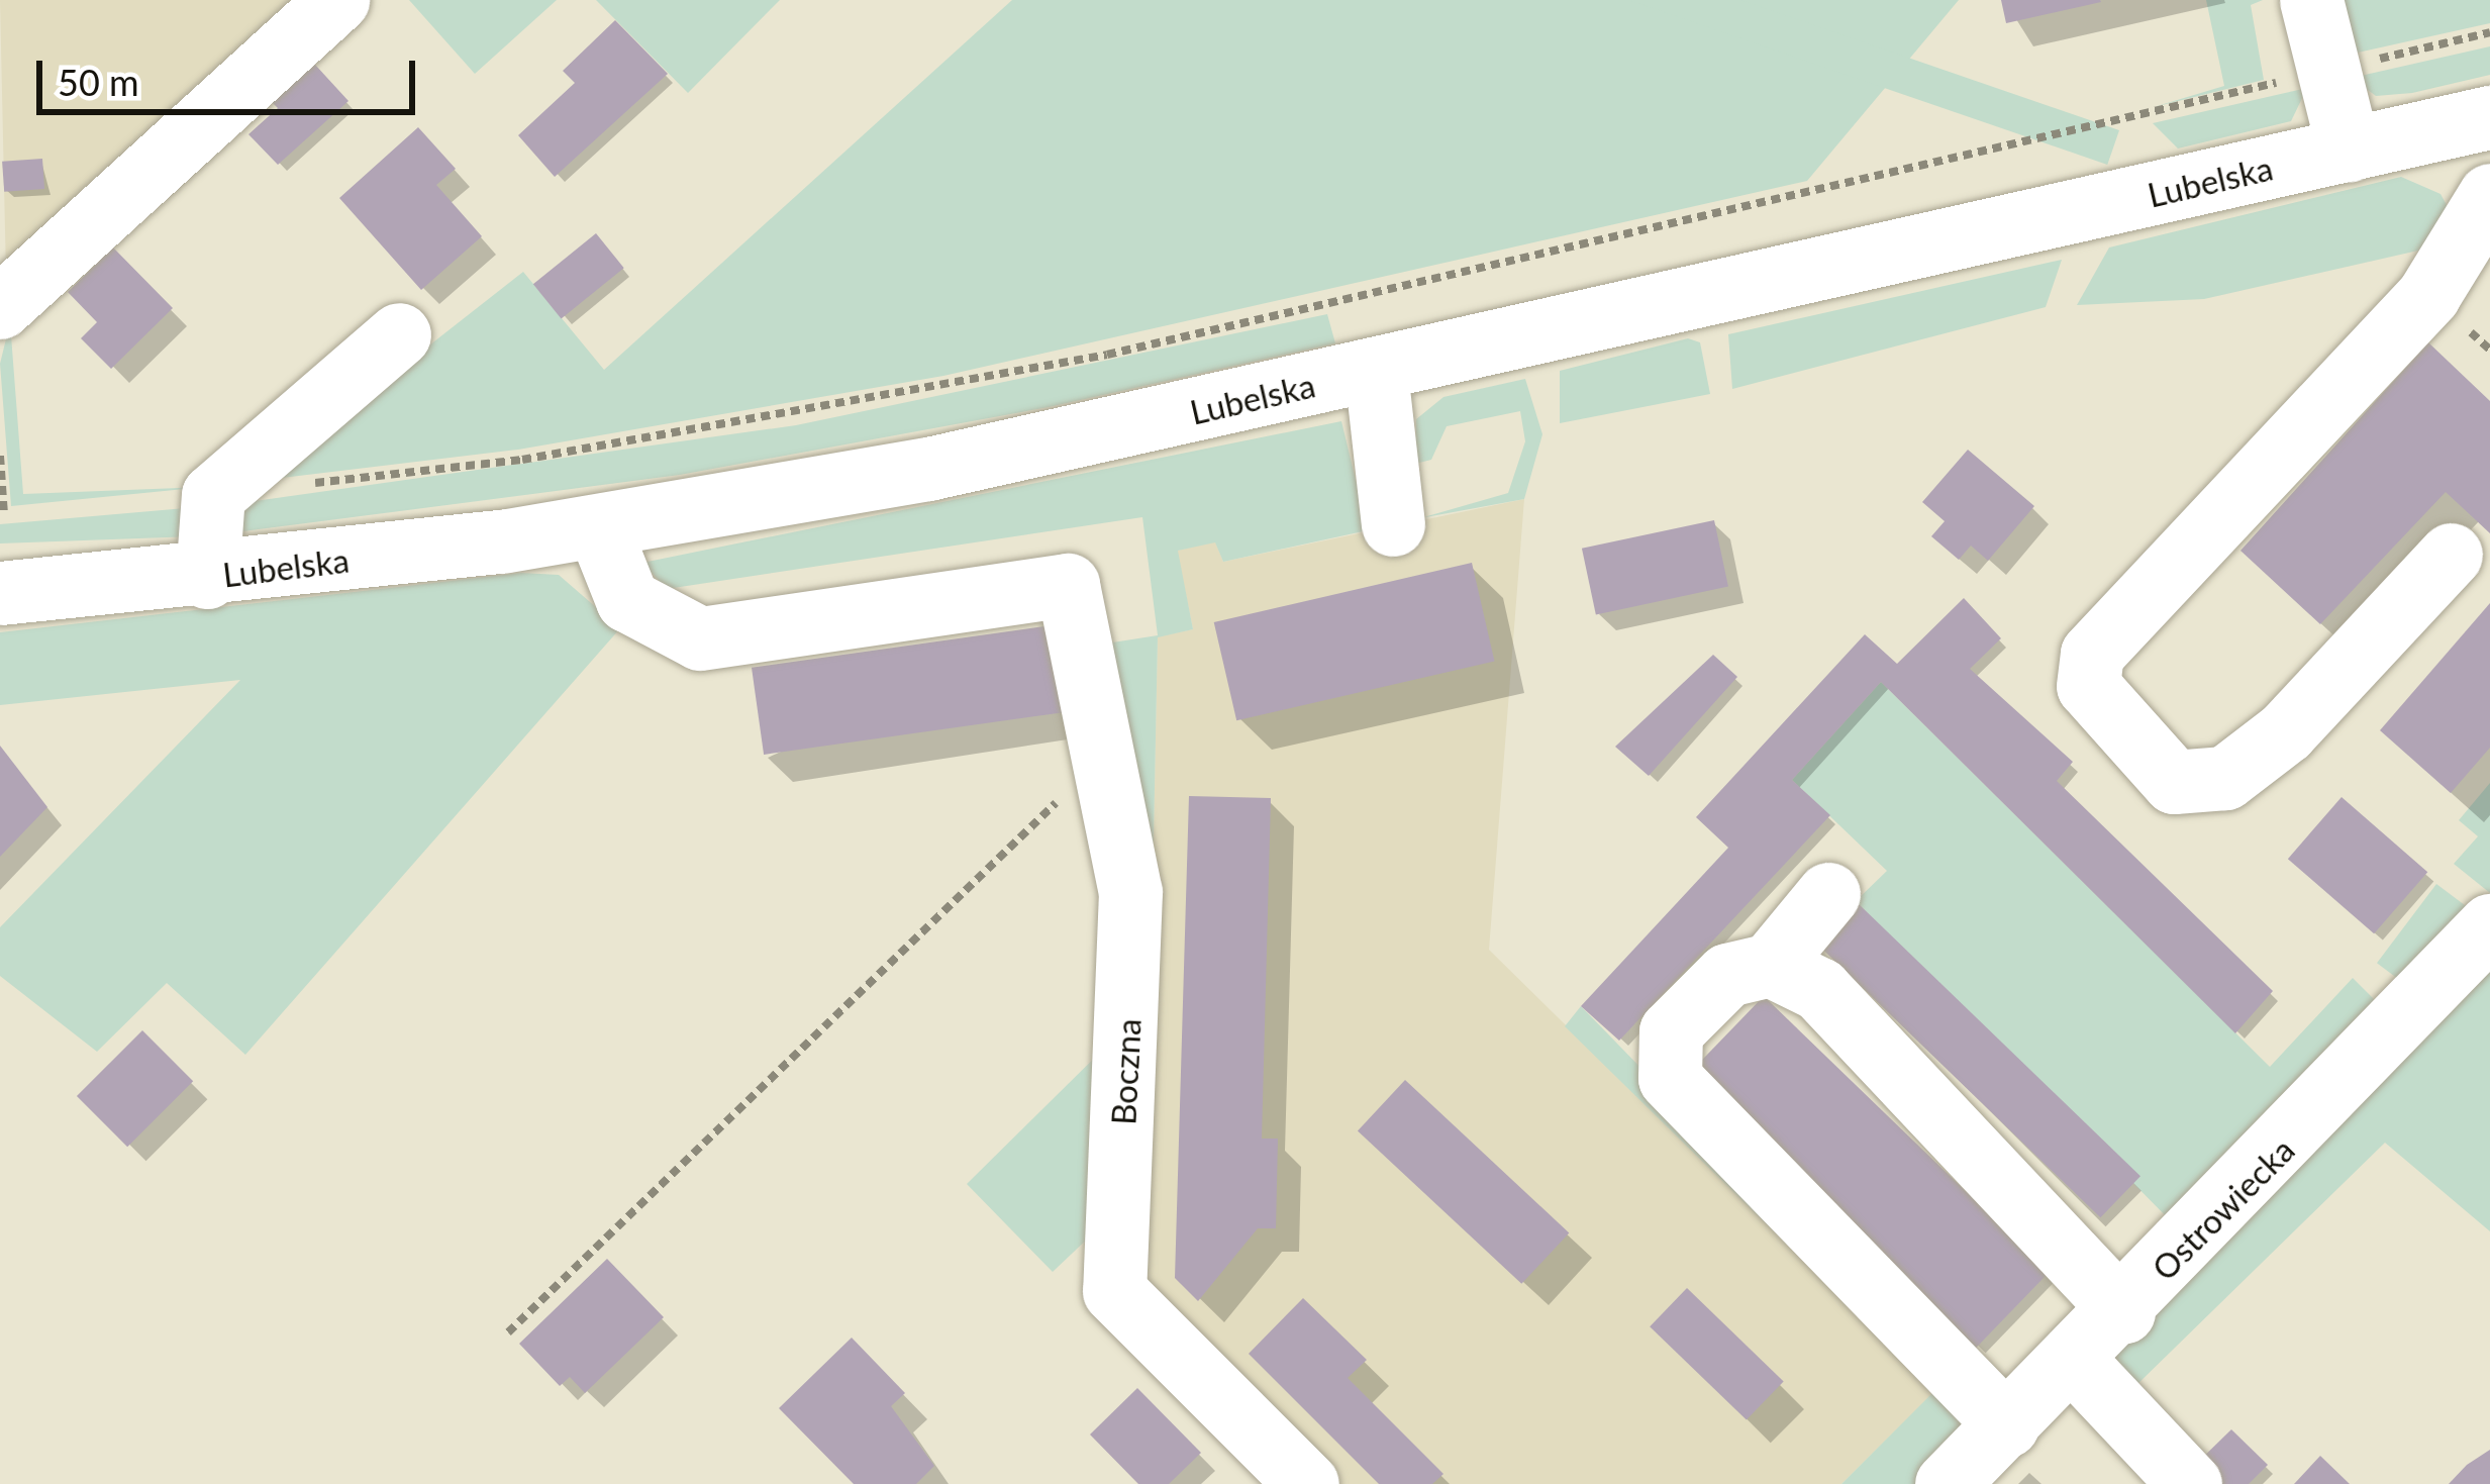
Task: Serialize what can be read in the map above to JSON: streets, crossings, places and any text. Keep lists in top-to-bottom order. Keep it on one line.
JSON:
{"streets":{"street":["Lubelska","Boczna","Ostrowiecka"]},"crossings":[["Lubelska","Boczna"]],"scale_bar":"50 m"}
